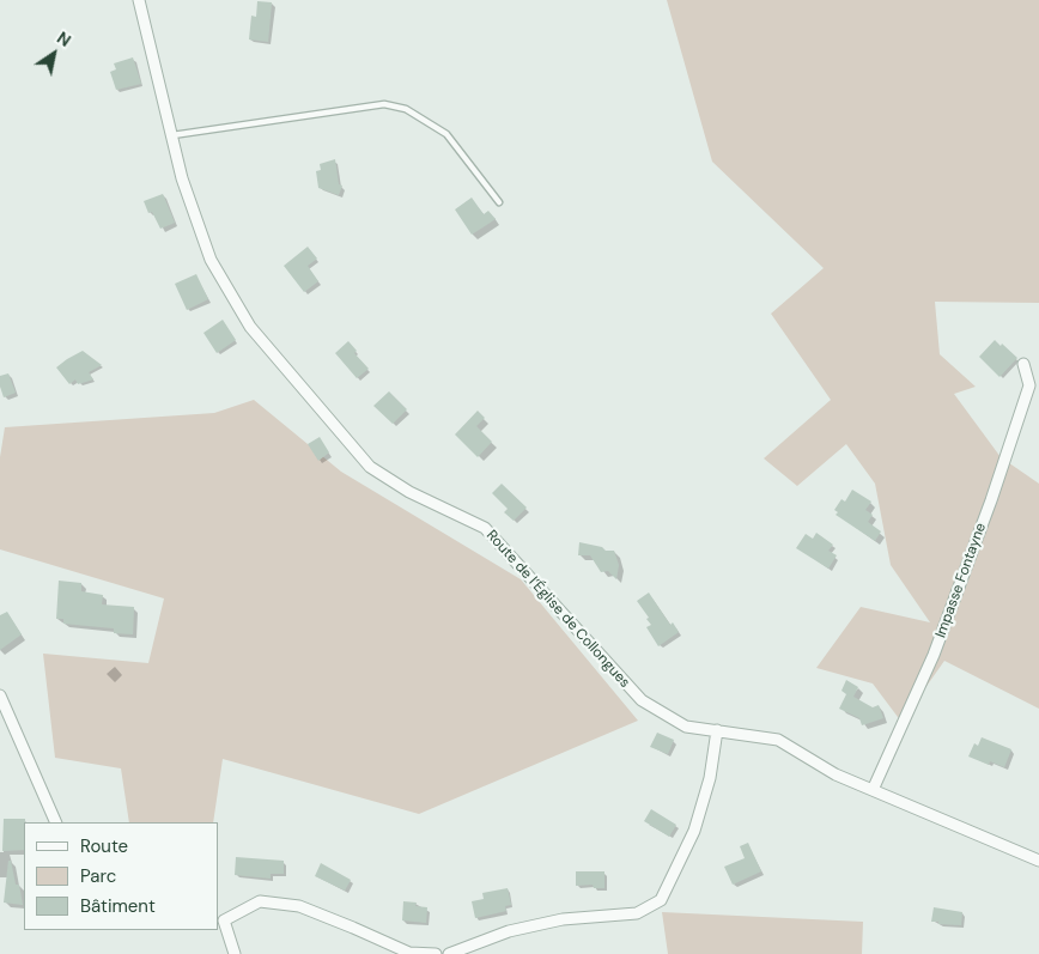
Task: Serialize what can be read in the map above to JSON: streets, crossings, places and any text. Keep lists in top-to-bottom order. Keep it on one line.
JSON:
{"streets":{"street":["Impasse Fontayne","Route de l’Église de Collongues"]},"crossings":[["Impasse Fontayne","Route de l’Église de Collongues"]],"legend":["Route","Parc","Bâtiment"],"north":"top right"}
